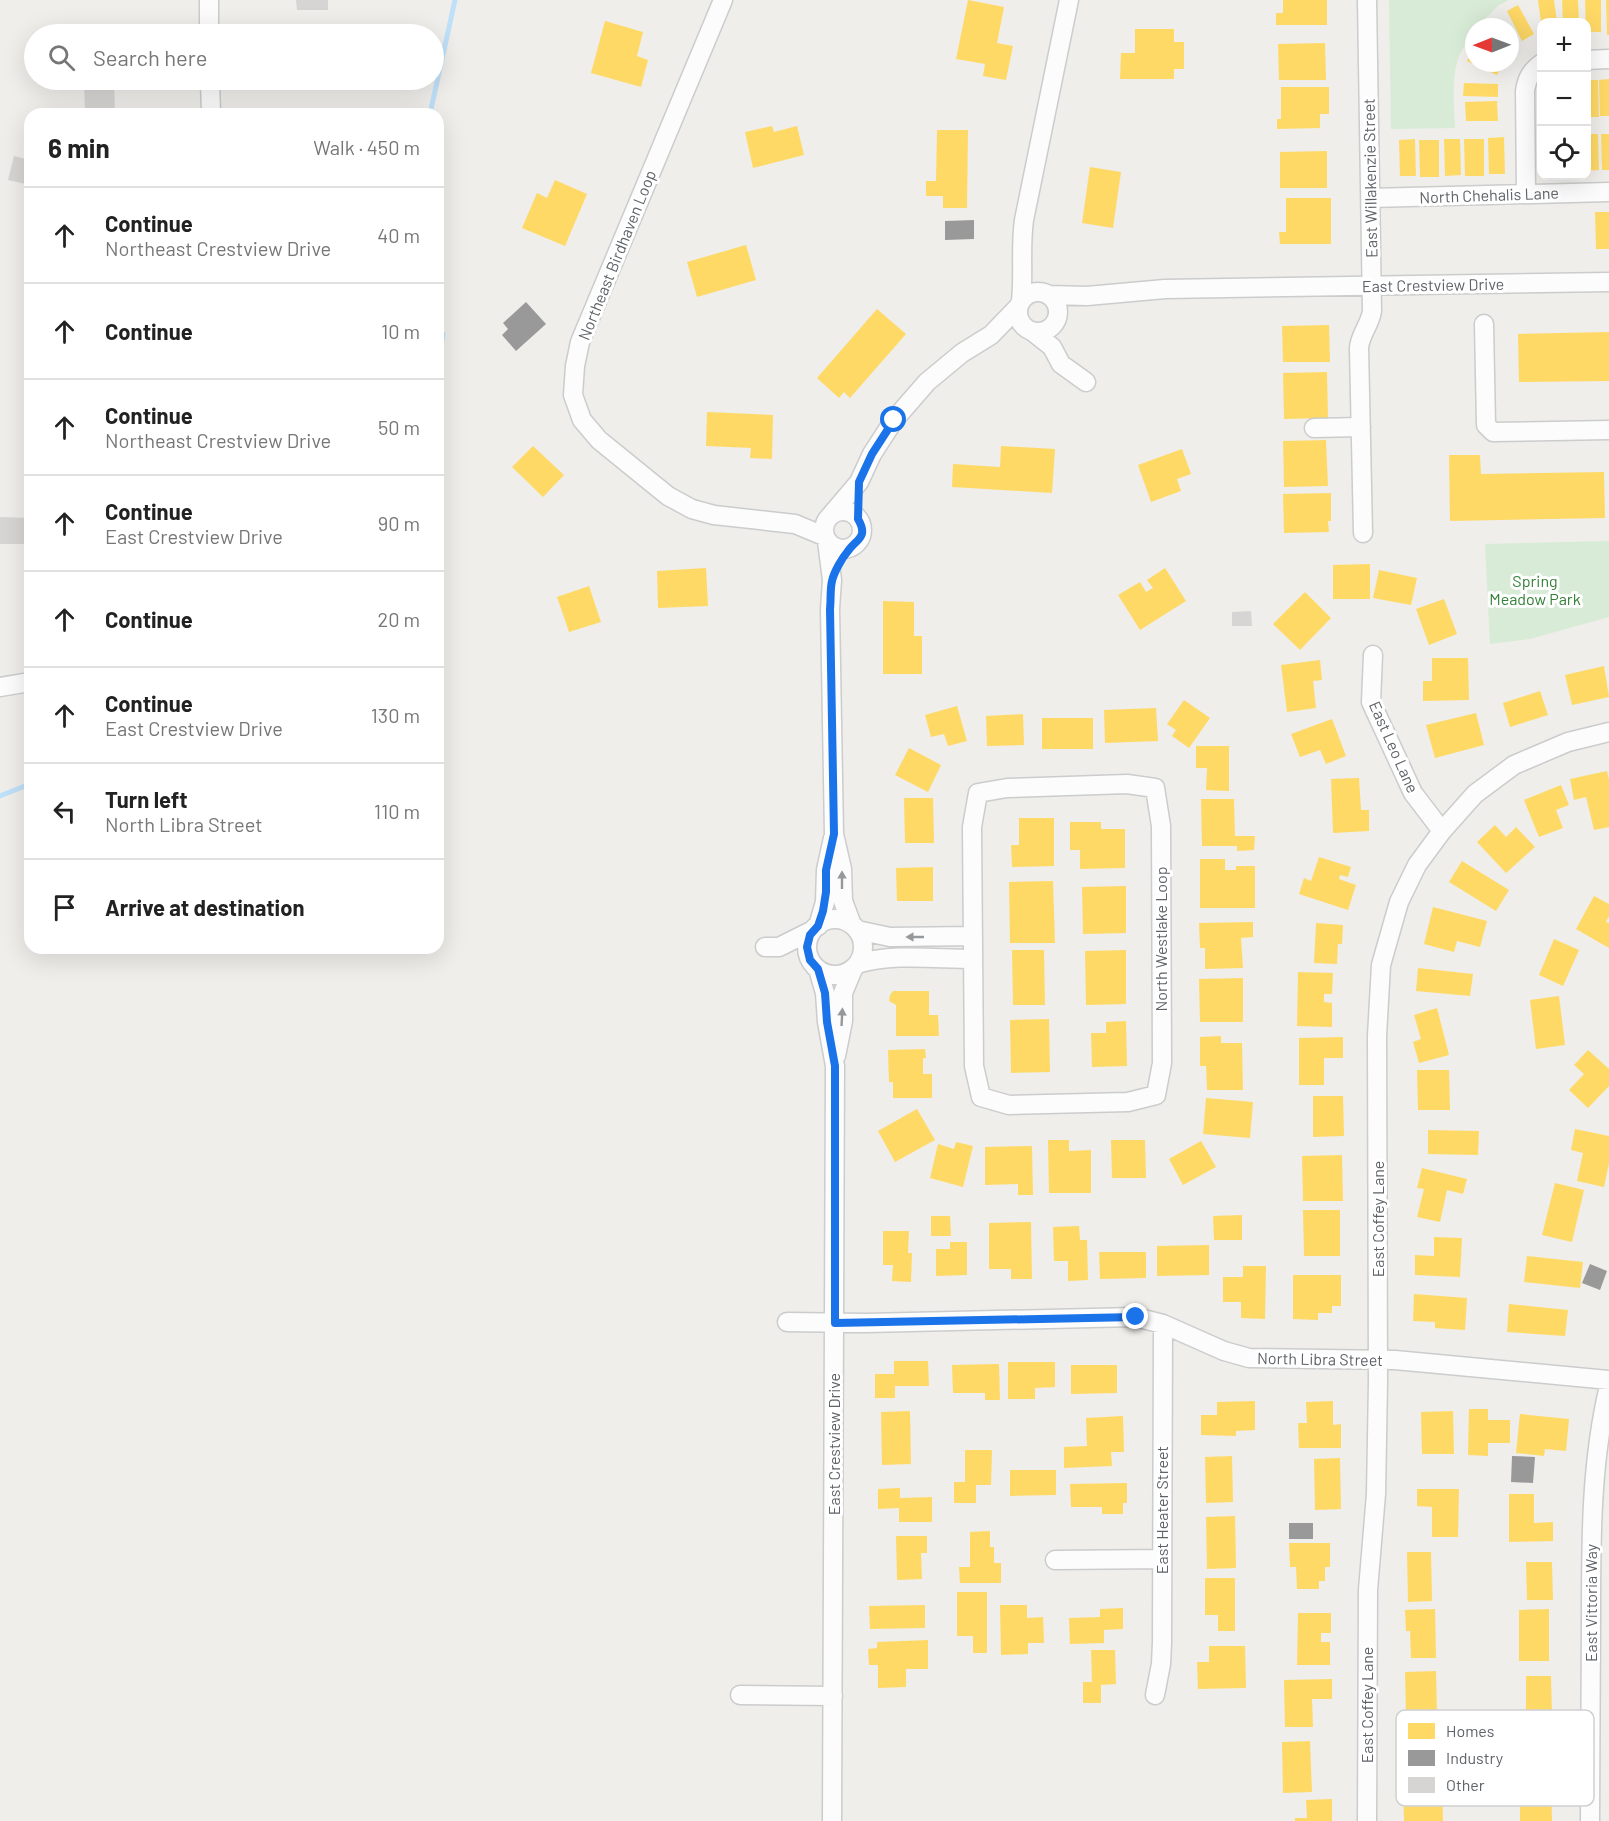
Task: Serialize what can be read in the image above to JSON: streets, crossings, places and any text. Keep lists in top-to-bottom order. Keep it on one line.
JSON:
{"streets":{"street":["East Willakenzie Street","North Chehalis Lane","Northeast Birdhaven Loop","East Crestview Drive","East Leo Lane","North Westlake Loop","East Coffey Lane","North Libra Street","East Heater Street","East Vittoria Way"]},"crossings":[["East Willakenzie Street","North Chehalis Lane"],["East Willakenzie Street","East Crestview Drive"],["East Crestview Drive","North Libra Street"],["East Leo Lane","East Coffey Lane"],["East Coffey Lane","North Libra Street"],["North Libra Street","East Heater Street"]],"parks":["Spring Meadow Park"],"legend":["Homes","Industry","Other"],"north":"left","page":{"map_buttons":["+","−"],"search":"Search here","heading":["6 min","Walk · 450 m"],"list":[["Continue","Northeast Crestview Drive","40 m"],["Continue","10 m"],["Continue","Northeast Crestview Drive","50 m"],["Continue","East Crestview Drive","90 m"],["Continue","20 m"],["Continue","East Crestview Drive","130 m"],["Turn left","North Libra Street","110 m"],"Arrive at destination"]}}
